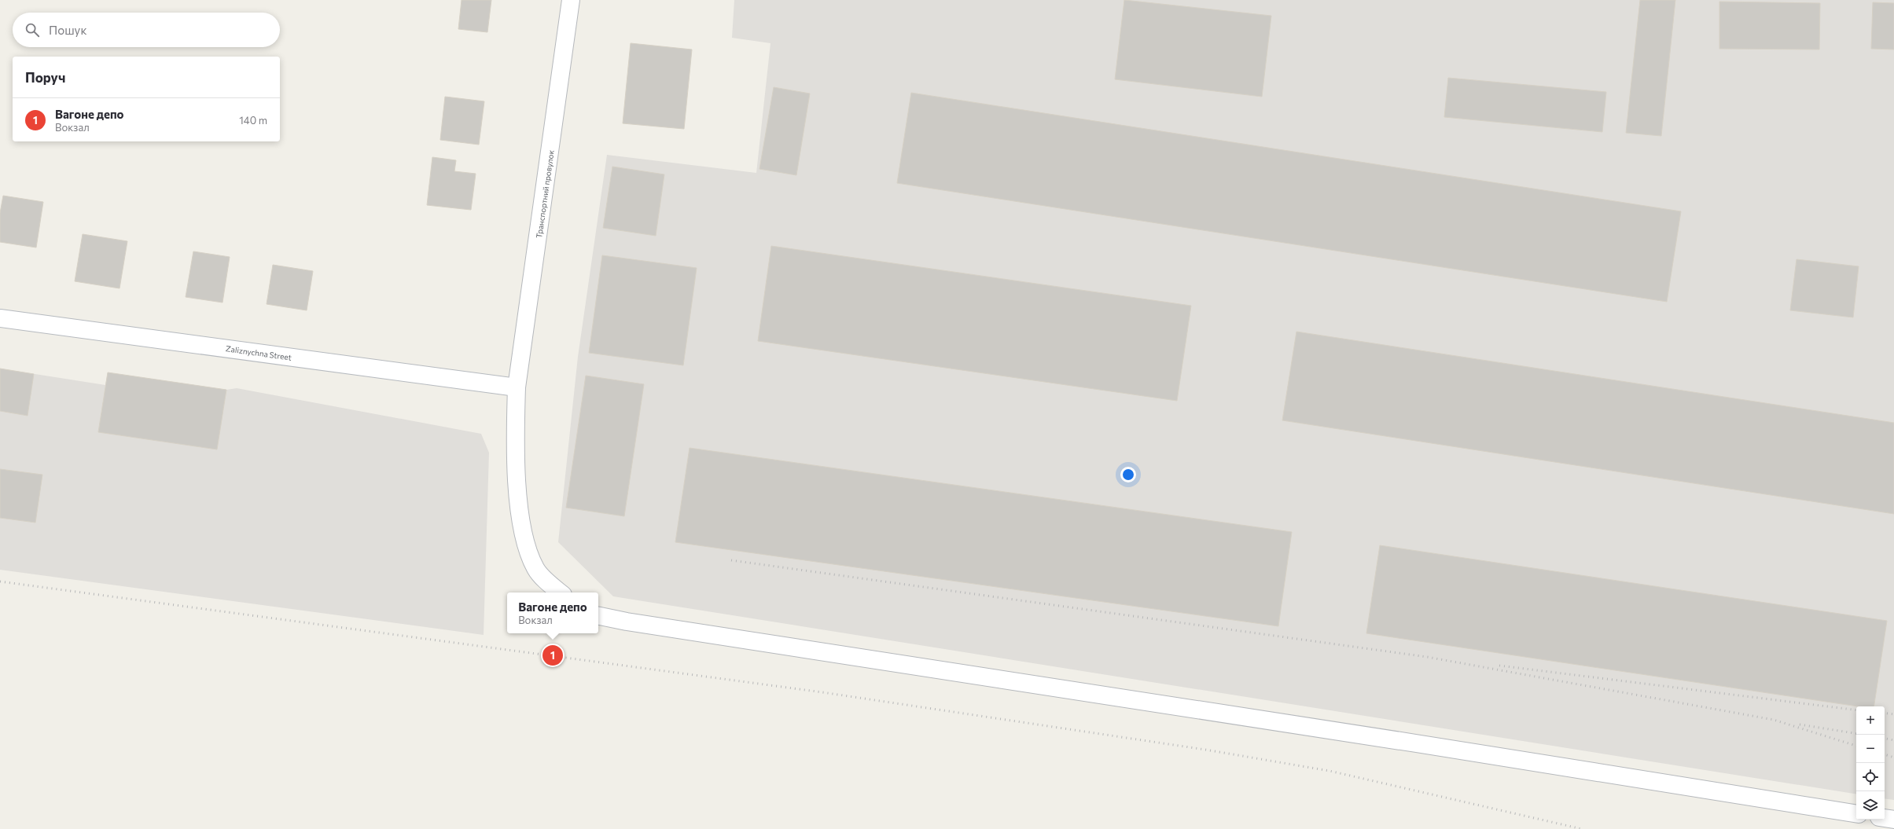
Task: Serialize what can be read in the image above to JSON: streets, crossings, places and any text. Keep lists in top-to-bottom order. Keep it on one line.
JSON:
{"streets":{"street":["Транспортний провулок","Zaliznychna Street"]},"crossings":[["Транспортний провулок","Zaliznychna Street"]],"page":{"search":"Пошук","heading":"Поруч","list":[{"mark":"1","name":"Вагоне депо","note":"Вокзал","value":"140 m"}],"popup":["Вагоне депо","Вокзал"],"pins":"1","map_buttons":["+","−"]}}
